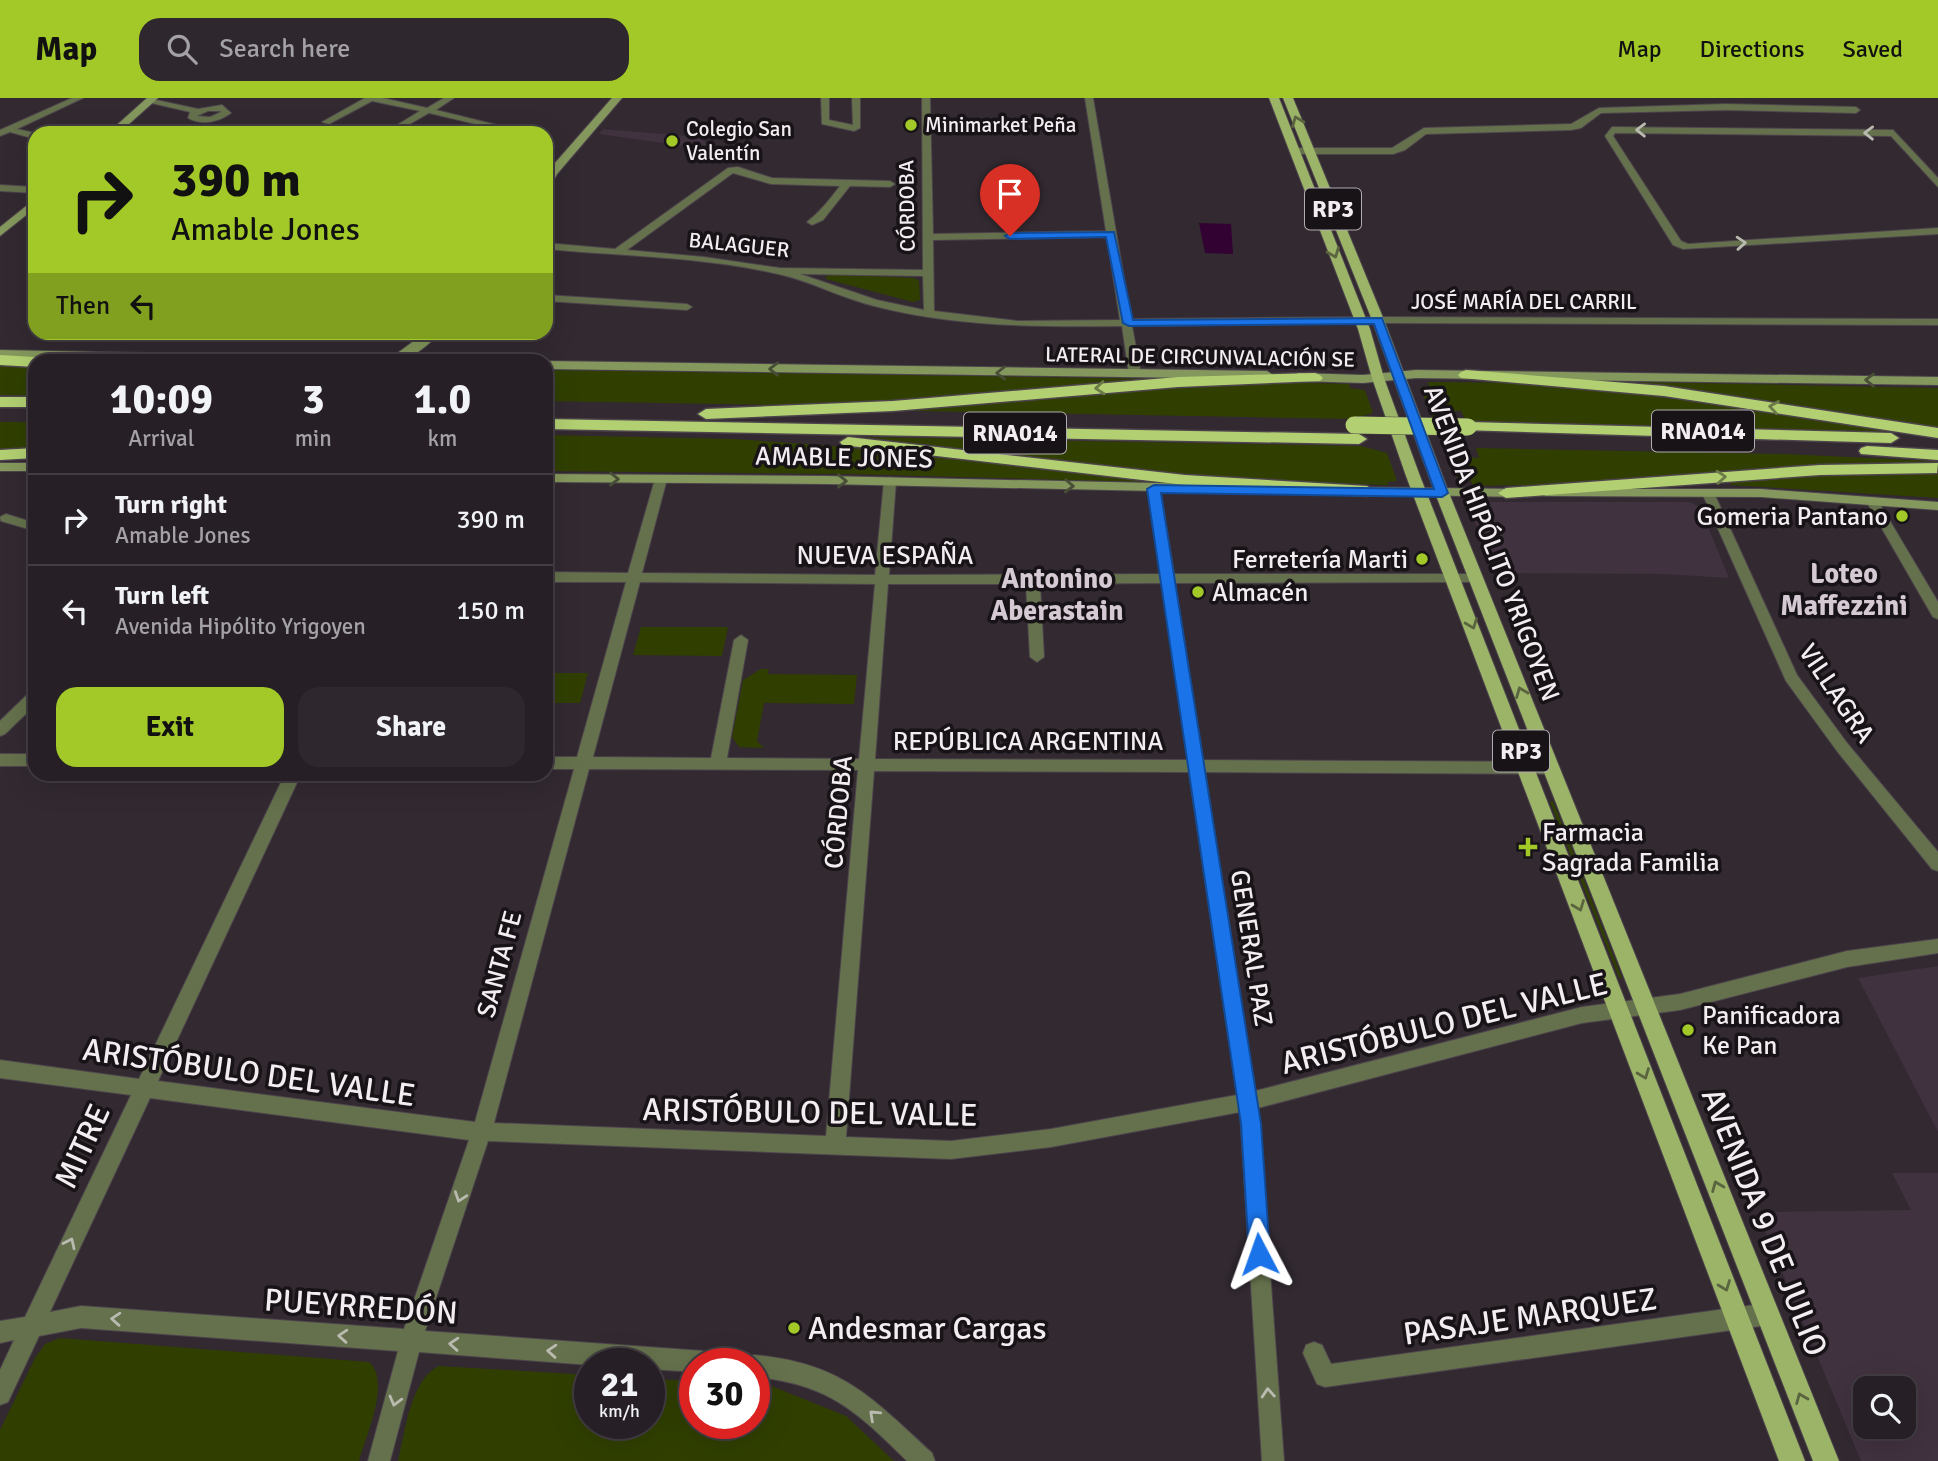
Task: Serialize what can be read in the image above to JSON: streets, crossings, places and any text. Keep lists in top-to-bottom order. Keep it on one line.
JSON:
{"streets":{"highway":["RNA014"],"main road":["RP3","AVENIDA HIPÓLITO YRIGOYEN","AVENIDA 9 DE JULIO"],"street":["CÓRDOBA","BALAGUER","JOSÉ MARÍA DEL CARRIL","LATERAL DE CIRCUNVALACIÓN SE","AMABLE JONES","NUEVA ESPAÑA","VILLAGRA","REPÚBLICA ARGENTINA","GENERAL PAZ","SANTA FE","ARISTÓBULO DEL VALLE","MITRE","PUEYRREDÓN","PASAJE MARQUEZ"]},"crossings":[["CÓRDOBA","BALAGUER"],["CÓRDOBA","JOSÉ MARÍA DEL CARRIL"],["CÓRDOBA","AMABLE JONES"],["CÓRDOBA","NUEVA ESPAÑA"],["CÓRDOBA","REPÚBLICA ARGENTINA"],["CÓRDOBA","ARISTÓBULO DEL VALLE"],["BALAGUER","JOSÉ MARÍA DEL CARRIL"],["JOSÉ MARÍA DEL CARRIL","AVENIDA HIPÓLITO YRIGOYEN"],["LATERAL DE CIRCUNVALACIÓN SE","AVENIDA HIPÓLITO YRIGOYEN"],["AMABLE JONES","AVENIDA HIPÓLITO YRIGOYEN"],["AMABLE JONES","VILLAGRA"],["AMABLE JONES","GENERAL PAZ"],["AMABLE JONES","SANTA FE"],["AVENIDA HIPÓLITO YRIGOYEN","NUEVA ESPAÑA"],["AVENIDA HIPÓLITO YRIGOYEN","REPÚBLICA ARGENTINA"],["AVENIDA HIPÓLITO YRIGOYEN","ARISTÓBULO DEL VALLE"],["AVENIDA HIPÓLITO YRIGOYEN","AVENIDA 9 DE JULIO"],["NUEVA ESPAÑA","GENERAL PAZ"],["NUEVA ESPAÑA","SANTA FE"],["REPÚBLICA ARGENTINA","GENERAL PAZ"],["REPÚBLICA ARGENTINA","SANTA FE"],["GENERAL PAZ","ARISTÓBULO DEL VALLE"],["SANTA FE","ARISTÓBULO DEL VALLE"],["SANTA FE","PUEYRREDÓN"],["ARISTÓBULO DEL VALLE","MITRE"],["ARISTÓBULO DEL VALLE","AVENIDA 9 DE JULIO"],["MITRE","PUEYRREDÓN"],["AVENIDA 9 DE JULIO","PASAJE MARQUEZ"]],"one_way":["AMABLE JONES","GENERAL PAZ","MITRE","PUEYRREDÓN"],"districts":["Loteo Maffezzini","Antonino Aberastain"],"places":{"other":["Minimarket Peña","Colegio San Valentín","Gomeria Pantano","Ferretería Marti","Almacén","Panificadora Ke Pan","Andesmar Cargas"],"health":["Farmacia Sagrada Familia"]},"page":{"header":"Map","search":"Search here","nav":["Map","Directions","Saved"],"turn":["390 m","Amable Jones"],"then":"Then","eta":["10:09","Arrival","3","min","1.0","km"],"list":[{"name":"Turn right","note":"Amable Jones","value":"390 m"},{"name":"Turn left","note":"Avenida Hipólito Yrigoyen","value":"150 m"}],"buttons":["Exit","Share"],"speed":"21 km/h","limit":"30"}}
